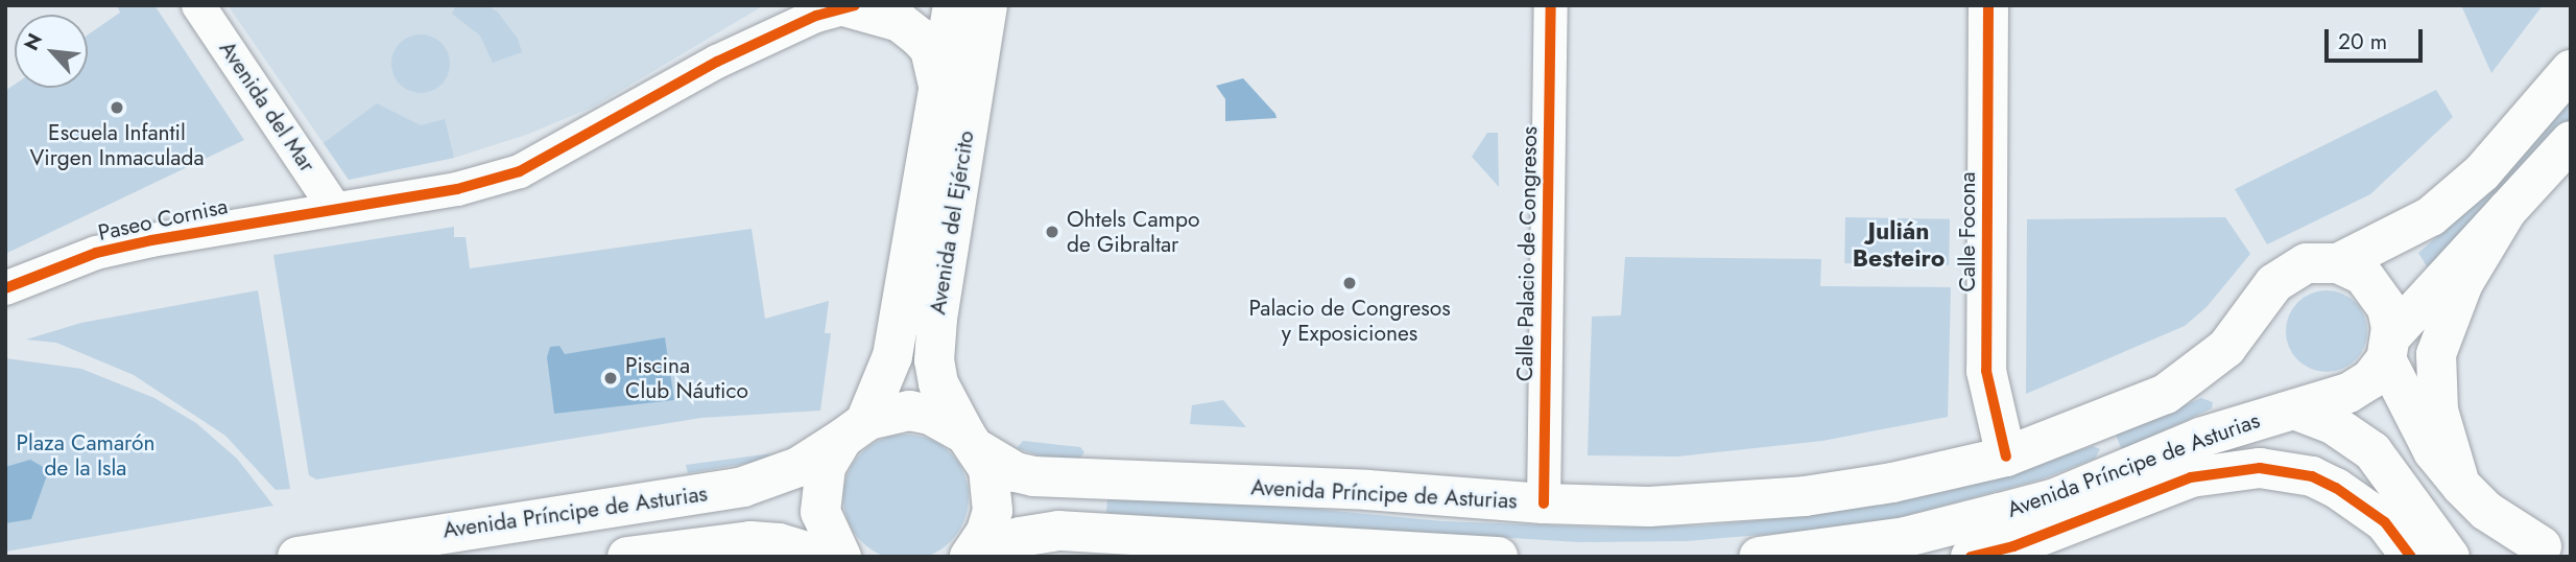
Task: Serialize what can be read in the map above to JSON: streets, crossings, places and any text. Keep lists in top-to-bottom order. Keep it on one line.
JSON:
{"streets":{"main road":["Avenida del Ejército","Calle Focona","Avenida Príncipe de Asturias"],"street":["Avenida del Mar","Paseo Cornisa","Calle Palacio de Congresos"]},"crossings":[["Avenida del Mar","Paseo Cornisa"],["Avenida del Ejército","Avenida Príncipe de Asturias"],["Calle Focona","Avenida Príncipe de Asturias"],["Calle Palacio de Congresos","Avenida Príncipe de Asturias"]],"districts":["Julián Besteiro"],"parks":["Plaza Camarón de la Isla"],"places":["Escuela Infantil Virgen Inmaculada","Ohtels Campo de Gibraltar","Palacio de Congresos y Exposiciones","Piscina Club Náutico"],"scale_bar":"20 m","north":"top left"}
